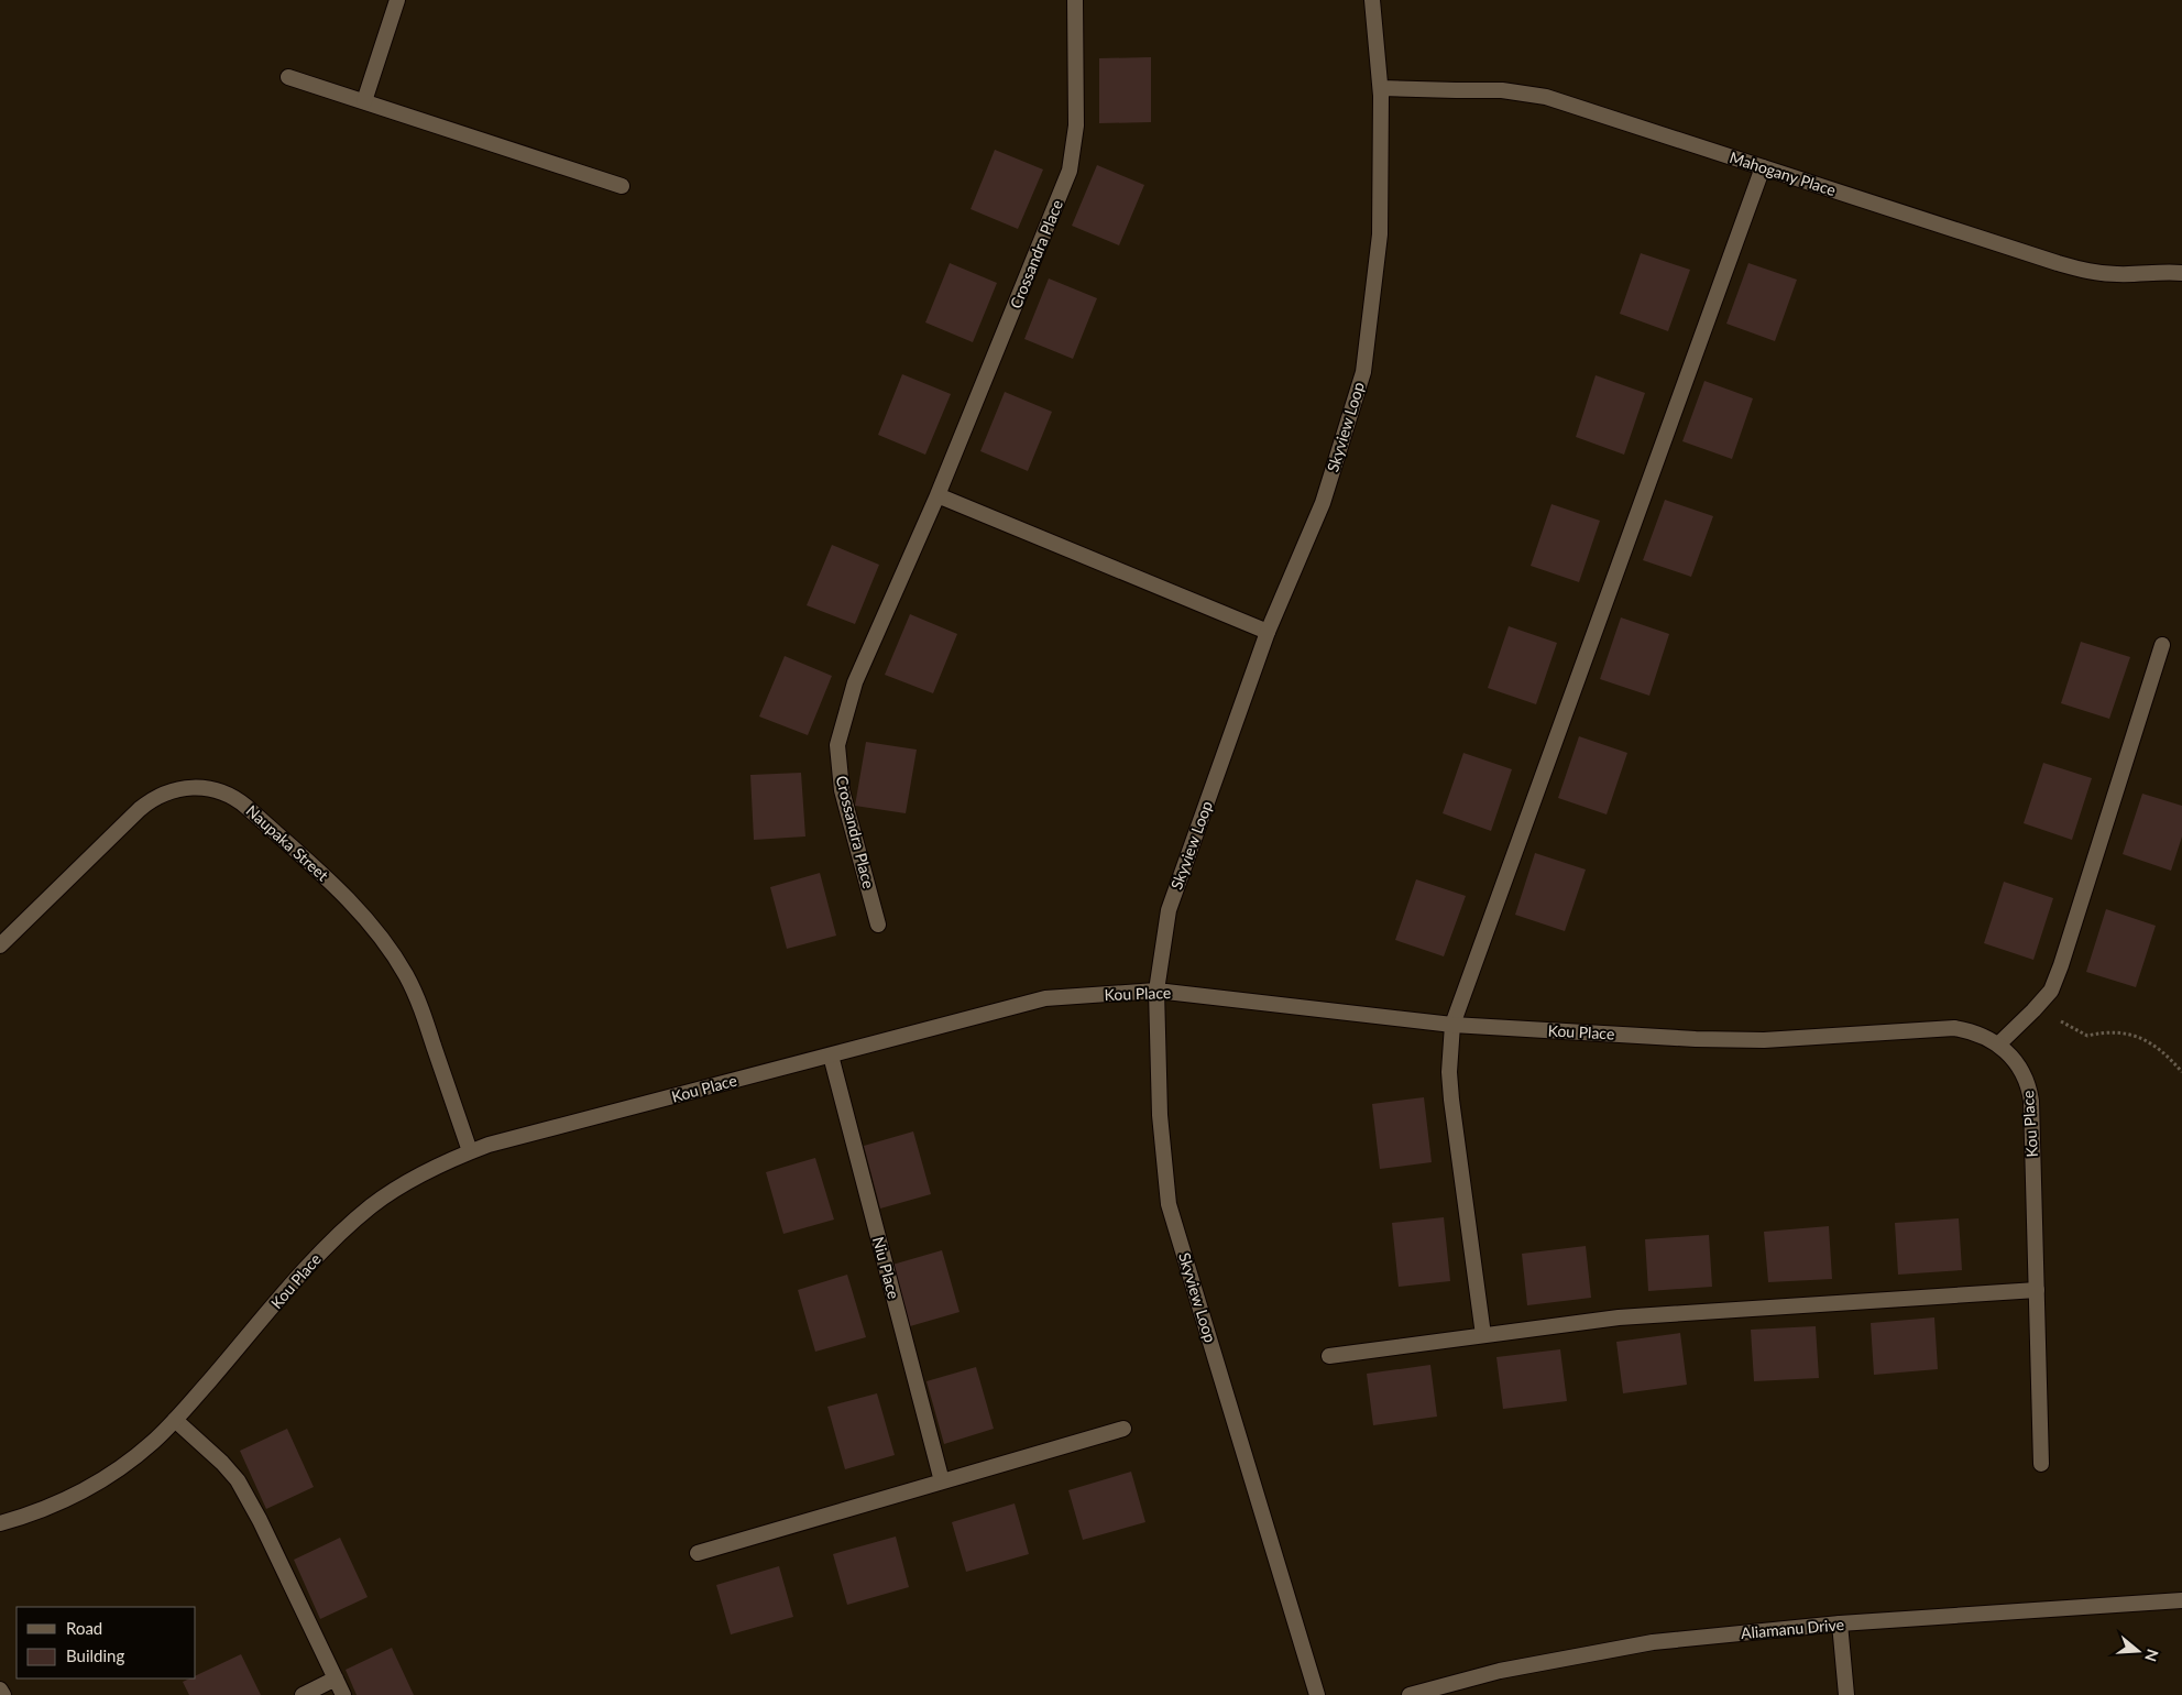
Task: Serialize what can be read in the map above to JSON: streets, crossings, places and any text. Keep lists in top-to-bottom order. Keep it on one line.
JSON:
{"streets":{"street":["Mahogany Place","Crossandra Place","Skyview Loop","Naupaka Street","Kou Place","Niu Place","Aliamanu Drive"]},"crossings":[["Mahogany Place","Skyview Loop"],["Skyview Loop","Kou Place"],["Naupaka Street","Kou Place"],["Kou Place","Niu Place"]],"legend":["Road","Building"],"north":"right"}
